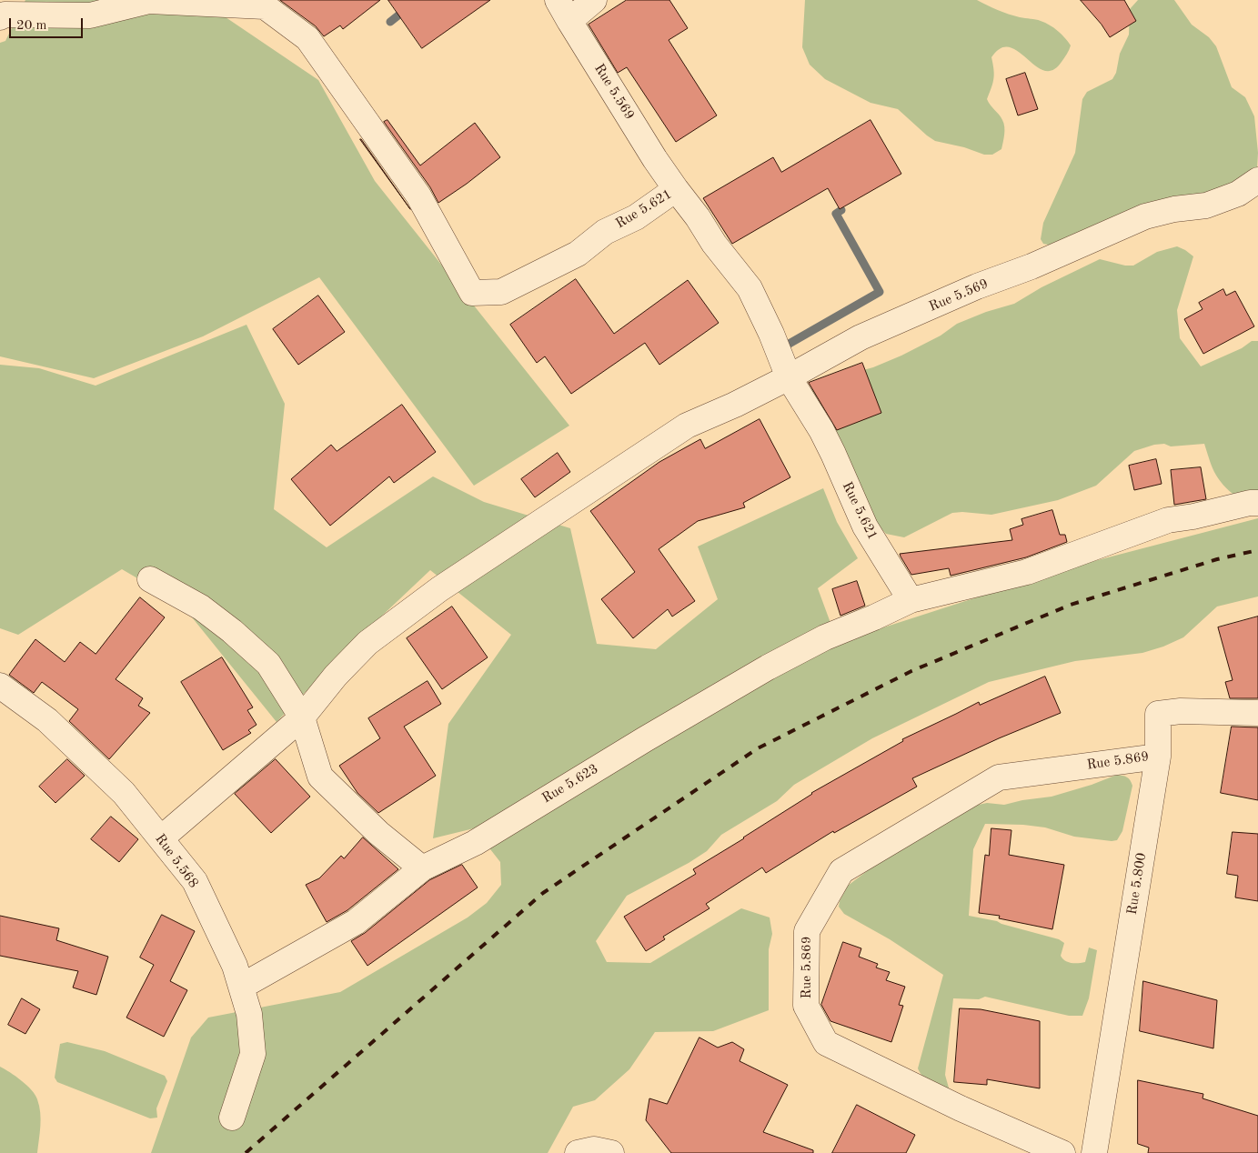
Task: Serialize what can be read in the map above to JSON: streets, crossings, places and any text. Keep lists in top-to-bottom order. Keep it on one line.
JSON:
{"streets":{"street":["Rue 5.569","Rue 5.621","Rue 5.869","Rue 5.623","Rue 5.568","Rue 5.800"]},"crossings":[["Rue 5.569","Rue 5.621"],["Rue 5.569","Rue 5.568"],["Rue 5.621","Rue 5.623"],["Rue 5.869","Rue 5.800"],["Rue 5.623","Rue 5.568"]],"scale_bar":"20 m"}
